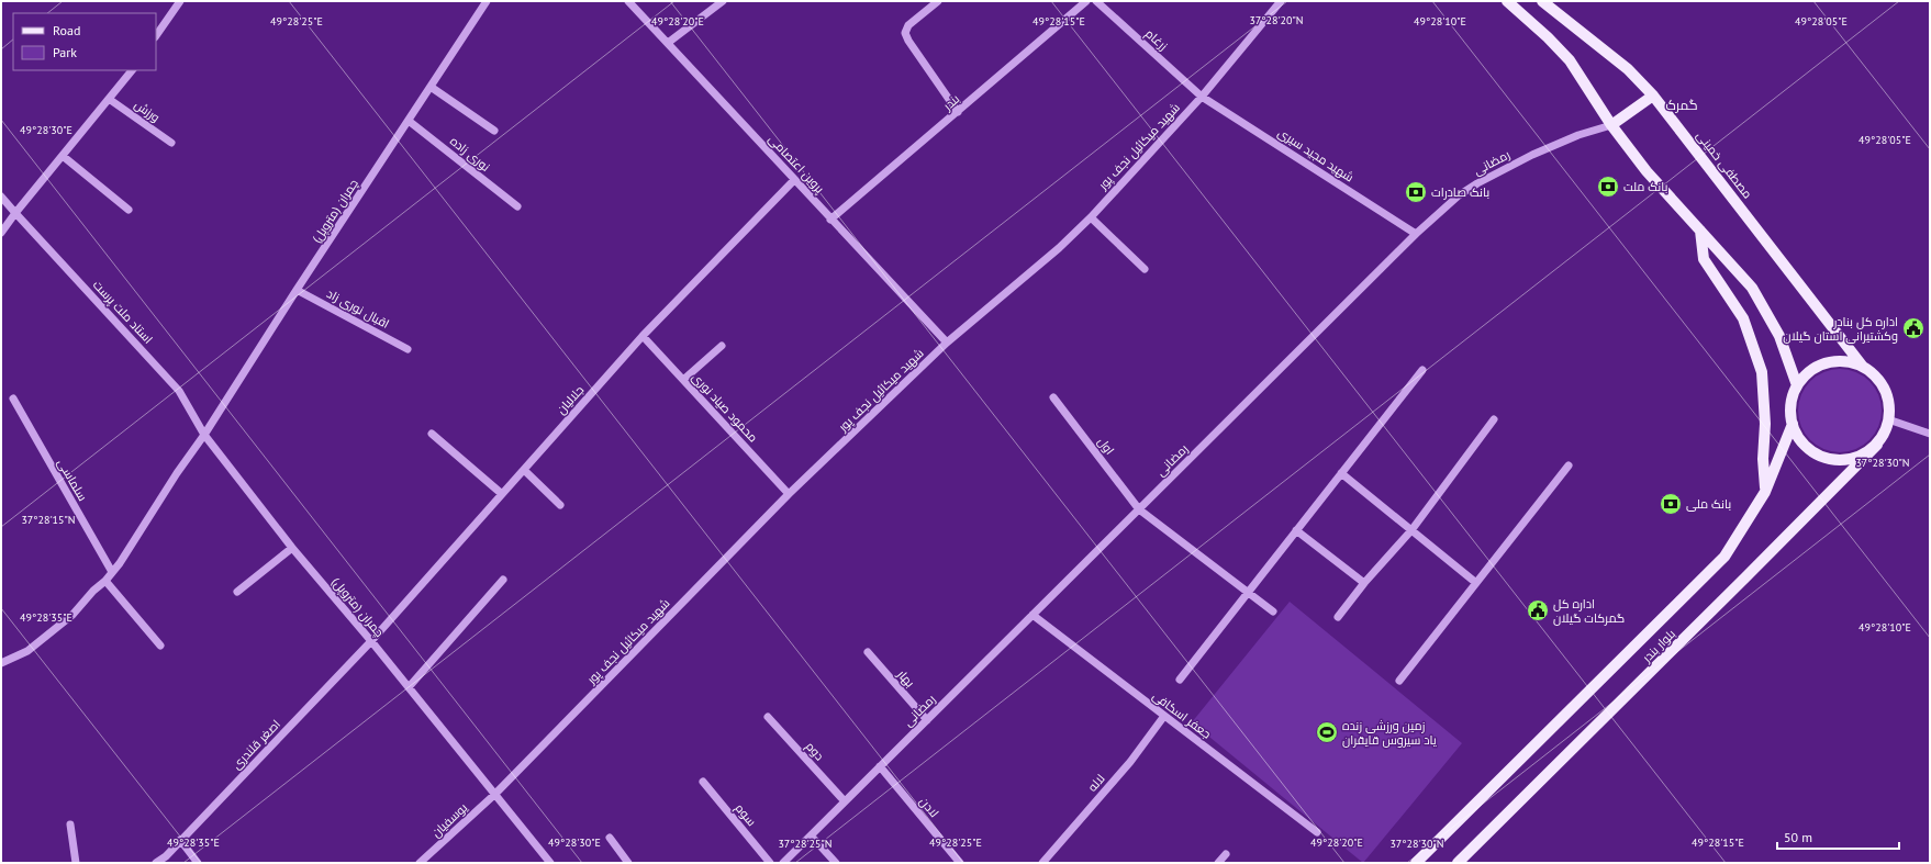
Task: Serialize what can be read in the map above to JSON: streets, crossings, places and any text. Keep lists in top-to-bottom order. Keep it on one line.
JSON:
{"streets":{"main road":["مصطفی خمینی","بلوار بندر"],"street":["زرغام","بندر","ورزش","شهید میکائیل نجف پور","نوری زاده","شهید مجید سیری","رمضانی","پروین اعتصامی","چمران (متروپل)","اقبال نوری زاد","استاد ملت پرست","جلالیان","محمود صیاد نوری","اول","سلماسی","بهار","جعفر اسکافی","اصغر قلندری","دوم","لاله","لادن","سوم","یوسفیان"]},"crossings":[["زرغام","شهید میکائیل نجف پور"],["زرغام","شهید مجید سیری"],["بندر","پروین اعتصامی"],["شهید میکائیل نجف پور","شهید مجید سیری"],["شهید میکائیل نجف پور","پروین اعتصامی"],["شهید میکائیل نجف پور","چمران (متروپل)"],["شهید میکائیل نجف پور","محمود صیاد نوری"],["شهید میکائیل نجف پور","یوسفیان"],["نوری زاده","چمران (متروپل)"],["شهید مجید سیری","رمضانی"],["رمضانی","اول"],["رمضانی","بهار"],["رمضانی","جعفر اسکافی"],["رمضانی","دوم"],["رمضانی","لادن"],["پروین اعتصامی","جلالیان"],["مصطفی خمینی","بلوار بندر"],["چمران (متروپل)","اقبال نوری زاد"],["چمران (متروپل)","استاد ملت پرست"],["چمران (متروپل)","جلالیان"],["چمران (متروپل)","سلماسی"],["چمران (متروپل)","اصغر قلندری"],["چمران (متروپل)","یوسفیان"],["جلالیان","محمود صیاد نوری"],["جلالیان","اصغر قلندری"],["جعفر اسکافی","لاله"]],"districts":["گمرک"],"places":{"bank":["بانک ملت","بانک صادرات","بانک ملی"],"public building":["اداره کل بنادر وکشتیرانی استان گیلان","اداره کل گمرکات گیلان"],"sports":["زمین ورزشی زنده یاد سیروس قایقران"]},"legend":["Road","Park"],"scale_bar":"50 m","coordinates":["37°28'20\"N","49°28'25\"E","49°28'20\"E","49°28'15\"E","49°28'10\"E","49°28'05\"E","49°28'30\"E","37°28'30\"N","37°28'15\"N","49°28'35\"E","37°28'25\"N"]}
